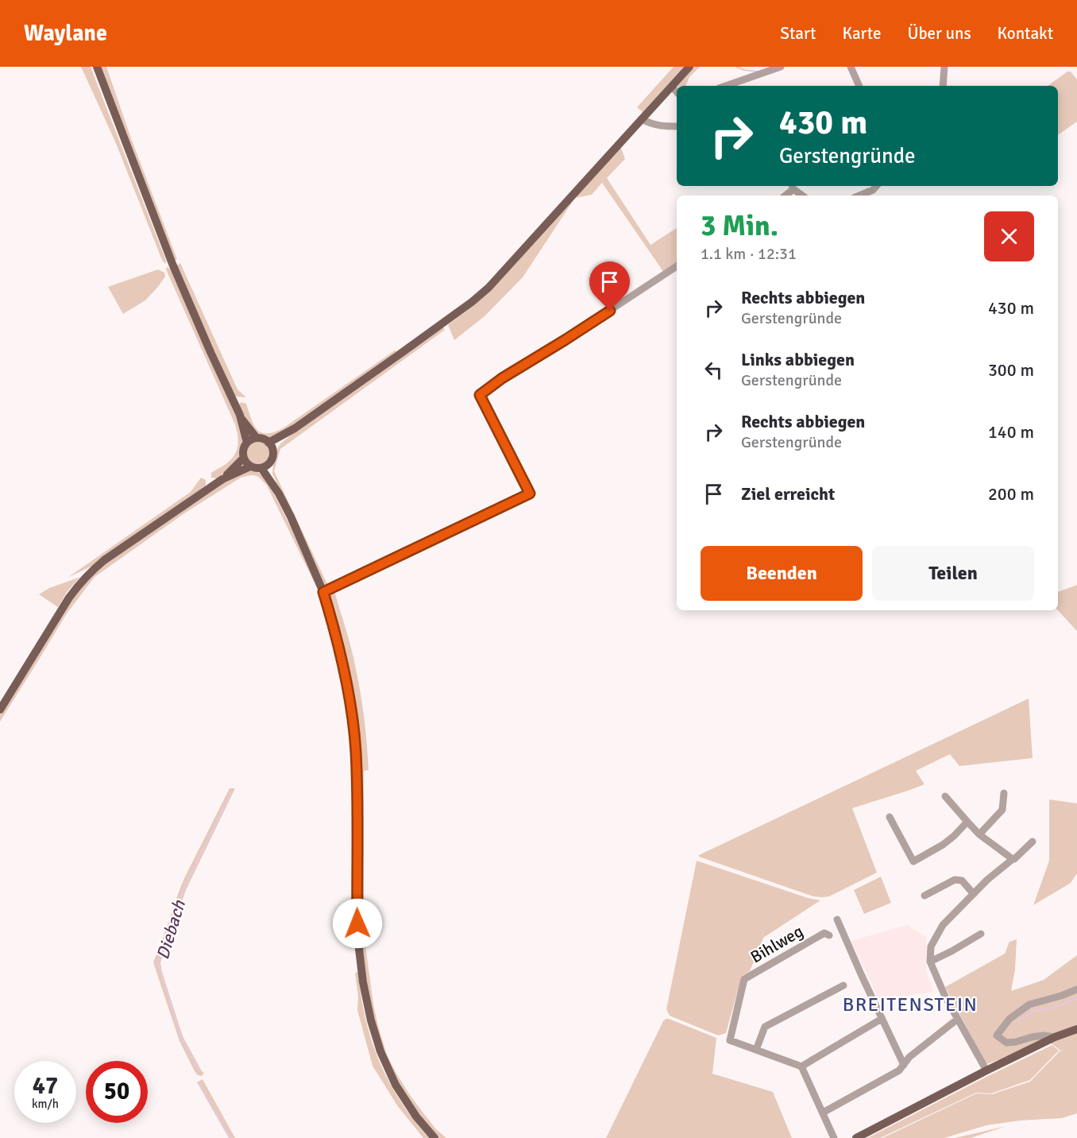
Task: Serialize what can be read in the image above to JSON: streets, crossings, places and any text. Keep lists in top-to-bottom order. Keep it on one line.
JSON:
{"streets":{"street":["Bihlweg"]},"districts":["BREITENSTEIN"],"water":["Diebach"],"page":{"header":"Waylane","nav":["Start","Karte","Über uns","Kontakt"],"turn":["430 m","Gerstengründe"],"heading":["3 Min.","1.1 km · 12:31"],"list":[{"name":"Rechts abbiegen","note":"Gerstengründe","value":"430 m"},{"name":"Links abbiegen","note":"Gerstengründe","value":"300 m"},{"name":"Rechts abbiegen","note":"Gerstengründe","value":"140 m"},{"name":"Ziel erreicht","value":"200 m"}],"buttons":["Beenden","Teilen"],"speed":"47 km/h","limit":"50"}}
